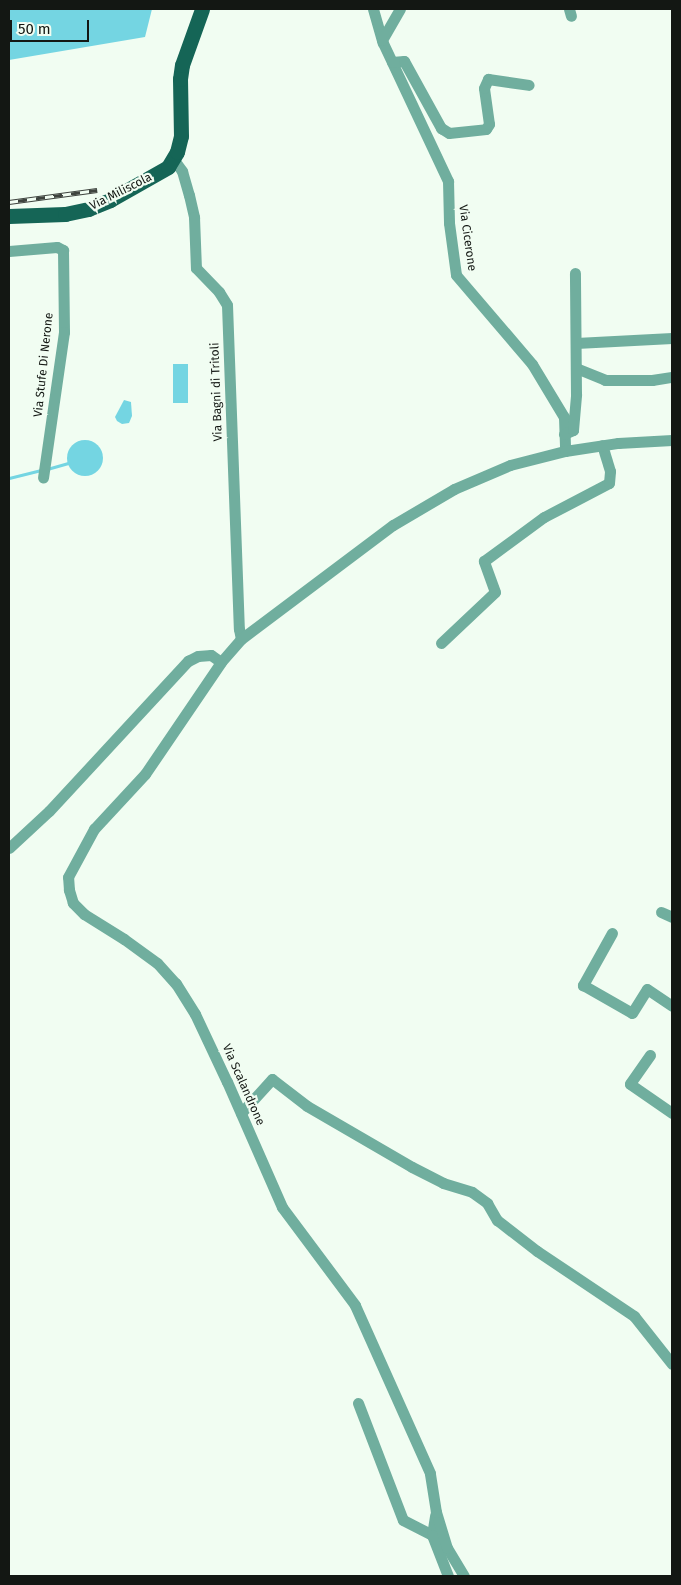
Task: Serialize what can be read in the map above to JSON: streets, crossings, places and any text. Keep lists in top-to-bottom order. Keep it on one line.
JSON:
{"streets":{"main road":["Via Miliscola"],"street":["Via Cicerone","Via Stufe Di Nerone","Via Bagni di Tritoli","Via Scalandrone"]},"crossings":[["Via Miliscola","Via Bagni di Tritoli"],["Via Cicerone","Via Scalandrone"],["Via Bagni di Tritoli","Via Scalandrone"]],"scale_bar":"50 m"}
